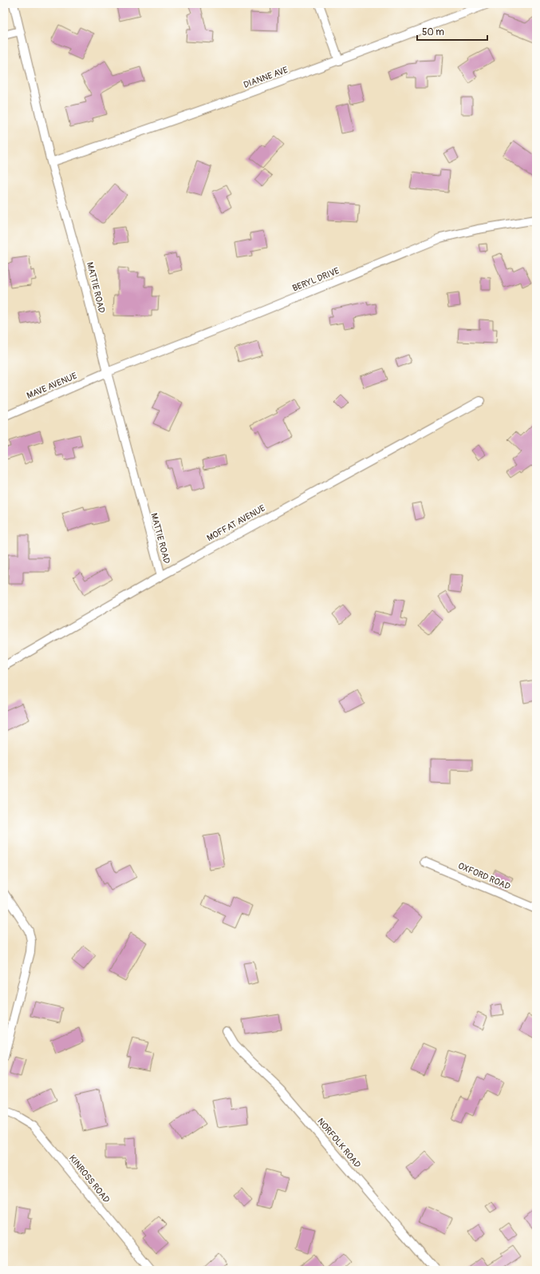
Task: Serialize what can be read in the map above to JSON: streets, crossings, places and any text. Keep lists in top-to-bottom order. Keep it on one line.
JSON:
{"streets":{"street":["DIANNE AVE","BERYL DRIVE","MATTIE ROAD","MAVE AVENUE","MOFFAT AVENUE","OXFORD ROAD","NORFOLK ROAD","KINROSS ROAD"]},"crossings":[["DIANNE AVE","MATTIE ROAD"],["BERYL DRIVE","MATTIE ROAD"],["BERYL DRIVE","MAVE AVENUE"],["MATTIE ROAD","MAVE AVENUE"],["MATTIE ROAD","MOFFAT AVENUE"]],"scale_bar":"50 m"}
